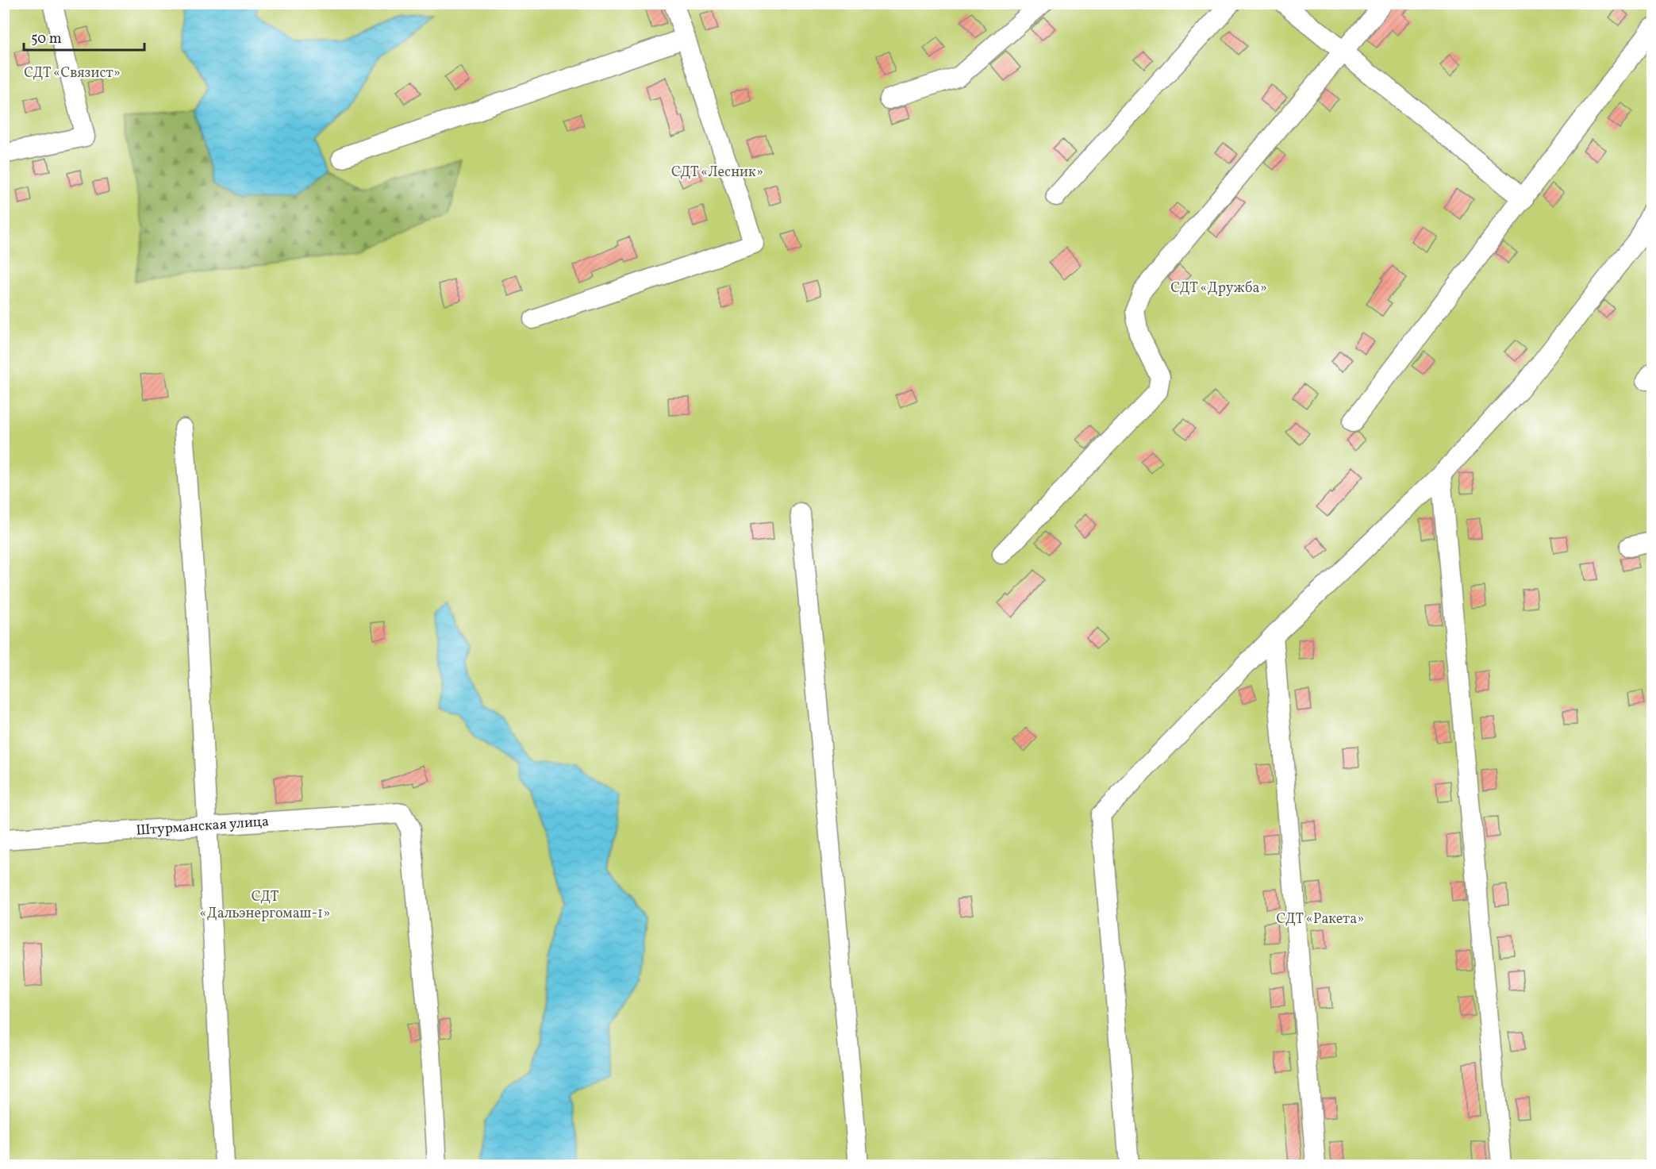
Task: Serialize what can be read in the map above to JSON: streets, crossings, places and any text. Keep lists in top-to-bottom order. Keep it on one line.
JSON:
{"streets":{"lane":["Штурманская улица"]},"parks":["СДТ «Связист»","СДТ «Лесник»","СДТ «Дружба»","СДТ «Дальэнергомаш-1»","СДТ «Ракета»"],"scale_bar":"50 m"}
